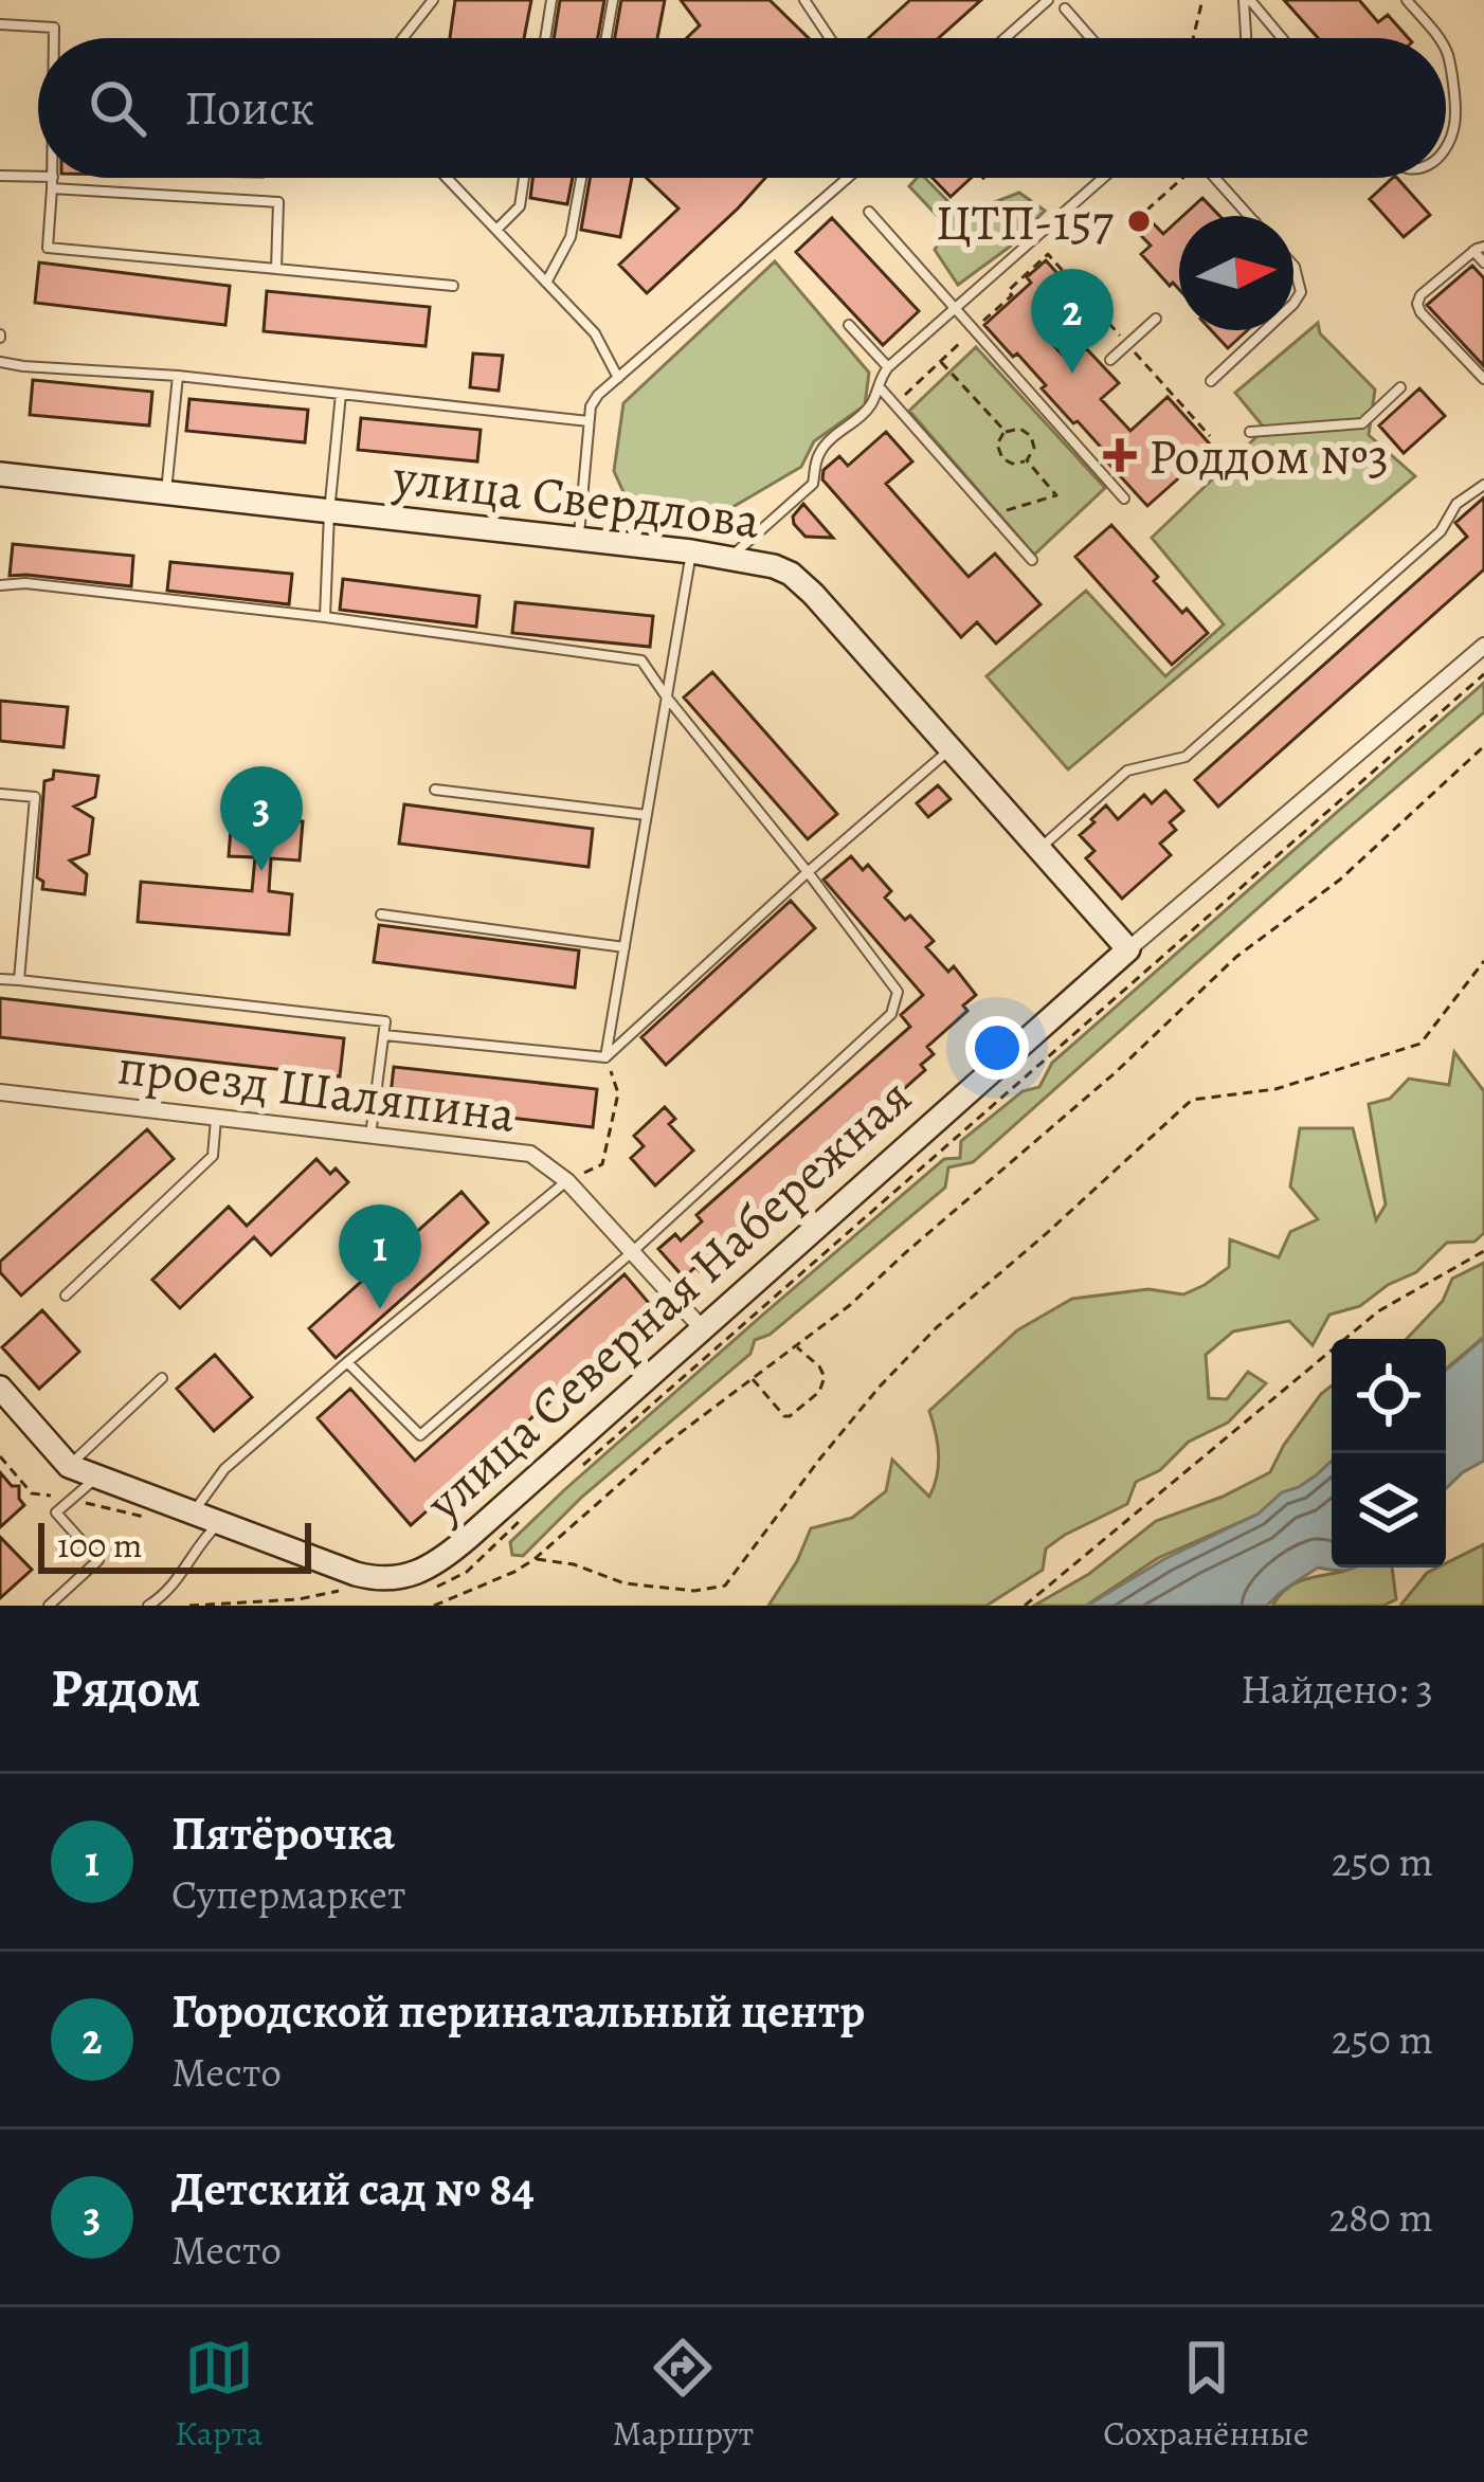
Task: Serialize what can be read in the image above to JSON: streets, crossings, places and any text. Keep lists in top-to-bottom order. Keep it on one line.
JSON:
{"streets":{"street":["улица Свердлова","проезд Шаляпина","улица Северная Набережная"]},"crossings":[["улица Свердлова","улица Северная Набережная"],["проезд Шаляпина","улица Северная Набережная"]],"places":{"other":["ЦТП-157"],"health":["Роддом №3"]},"scale_bar":"100 m","north":"right","page":{"search":"Поиск","pins":["2","3","1"],"scale":"100 m","heading":["Рядом","Найдено: 3"],"list":[{"mark":"1","name":"Пятёрочка","note":"Супермаркет","value":"250 m"},{"mark":"2","name":"Городской перинатальный центр","note":"Место","value":"250 m"},{"mark":"3","name":"Детский сад № 84","note":"Место","value":"280 m"}],"nav":["Карта","Маршрут","Сохранённые"]}}
